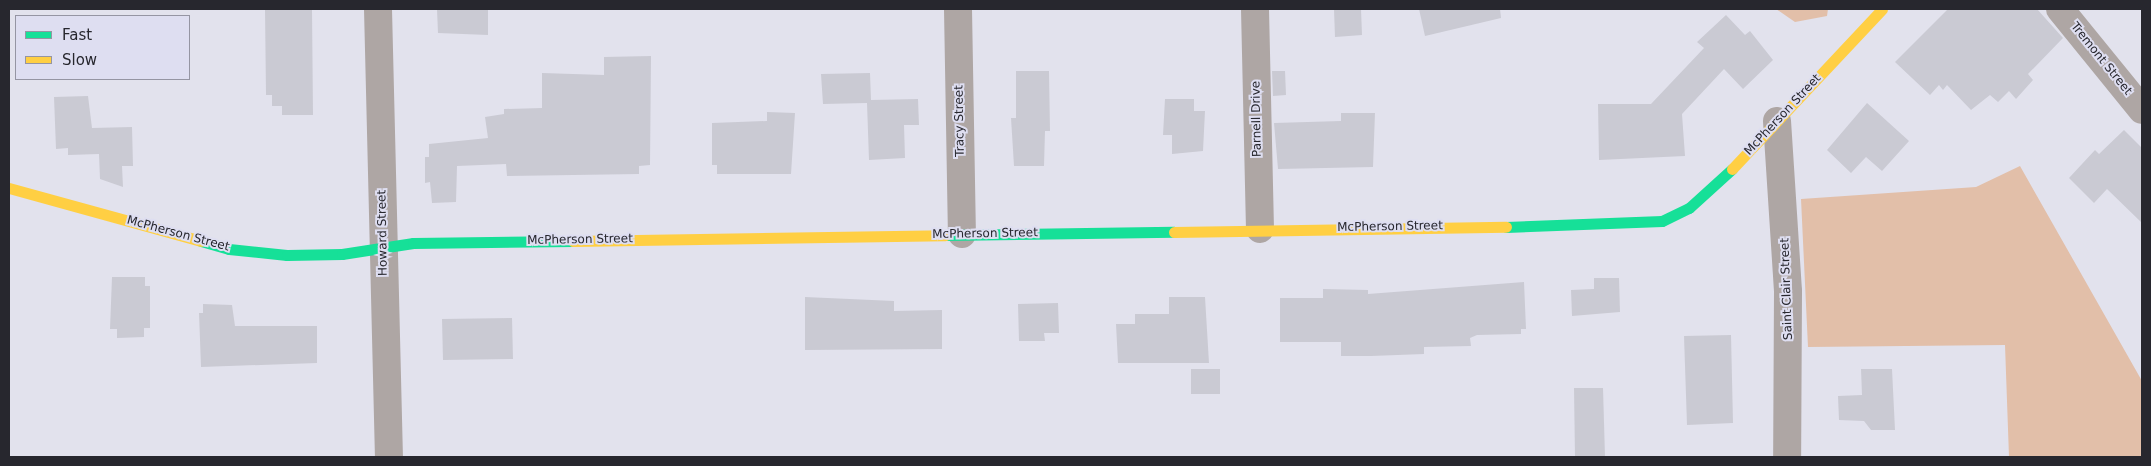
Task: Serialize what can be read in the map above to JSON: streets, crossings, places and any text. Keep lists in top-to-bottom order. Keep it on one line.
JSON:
{"streets":{"street":["Tremont Street","McPherson Street","Parnell Drive","Tracy Street","Howard Street","Saint Clair Street"]},"crossings":[["McPherson Street","Parnell Drive"],["McPherson Street","Tracy Street"],["McPherson Street","Howard Street"],["McPherson Street","Saint Clair Street"]],"legend":["Fast","Slow"]}
